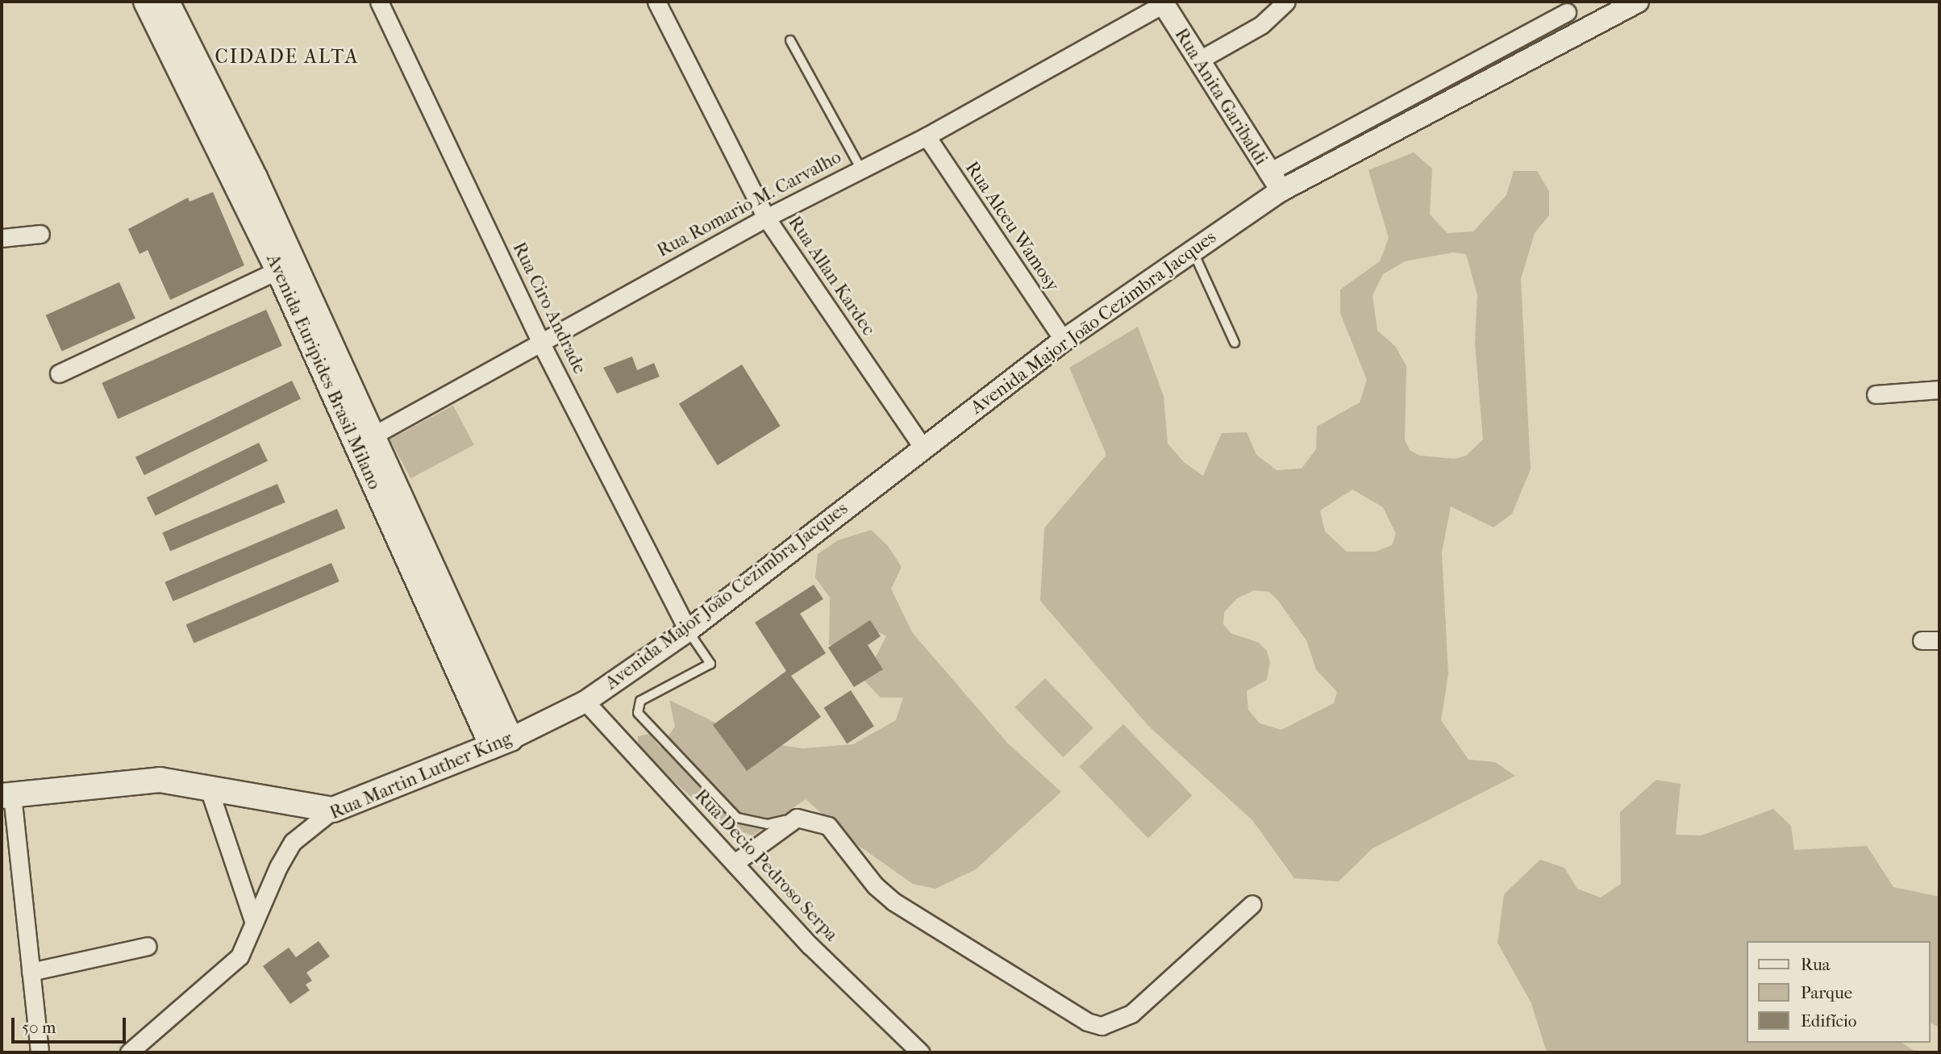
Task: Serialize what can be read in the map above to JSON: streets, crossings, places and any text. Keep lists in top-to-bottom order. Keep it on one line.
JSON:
{"streets":{"main road":["Avenida Euripides Brasil Milano","Rua Martin Luther King"],"street":["Rua Anita Garibaldi","Rua Romario M. Carvalho","Rua Alceu Wamosy","Rua Allan Kardec","Rua Ciro Andrade","Avenida Major João Cezimbra Jacques","Rua Decio Pedroso Serpa"]},"crossings":[["Rua Anita Garibaldi","Rua Romario M. Carvalho"],["Rua Anita Garibaldi","Avenida Major João Cezimbra Jacques"],["Rua Romario M. Carvalho","Rua Alceu Wamosy"],["Rua Romario M. Carvalho","Rua Allan Kardec"],["Rua Romario M. Carvalho","Rua Ciro Andrade"],["Rua Romario M. Carvalho","Avenida Euripides Brasil Milano"],["Rua Alceu Wamosy","Avenida Major João Cezimbra Jacques"],["Rua Allan Kardec","Avenida Major João Cezimbra Jacques"],["Rua Ciro Andrade","Avenida Major João Cezimbra Jacques"],["Avenida Major João Cezimbra Jacques","Rua Martin Luther King"],["Avenida Major João Cezimbra Jacques","Rua Decio Pedroso Serpa"],["Avenida Euripides Brasil Milano","Rua Martin Luther King"],["Rua Martin Luther King","Rua Decio Pedroso Serpa"]],"districts":["CIDADE ALTA"],"legend":["Rua","Parque","Edifício"],"scale_bar":"50 m"}
